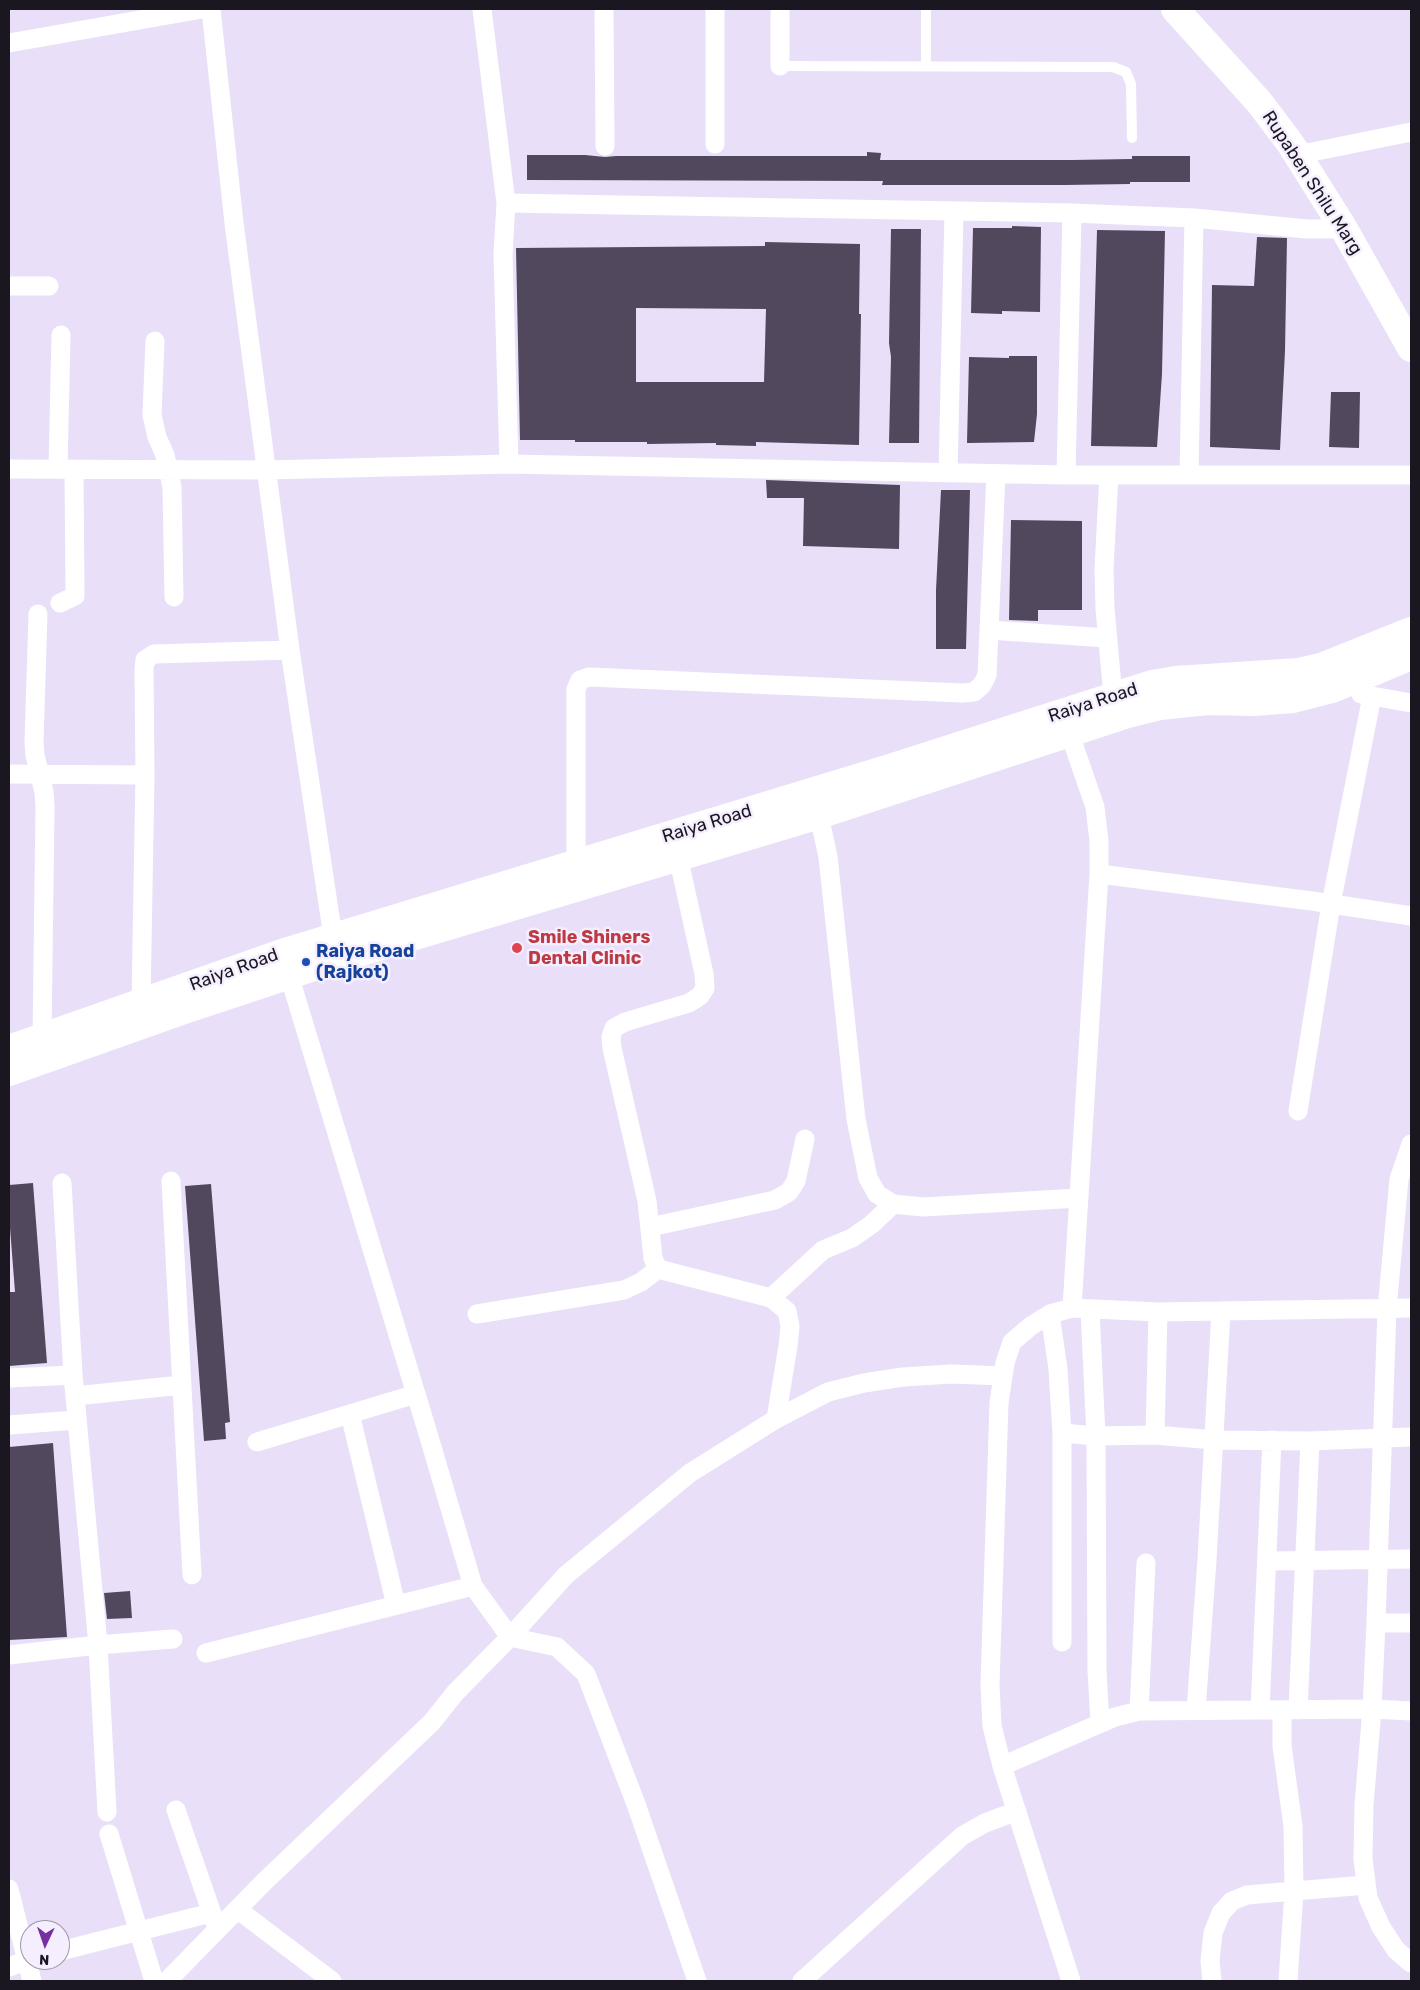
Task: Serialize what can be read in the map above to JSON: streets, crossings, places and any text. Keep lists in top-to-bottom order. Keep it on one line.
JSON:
{"streets":{"street":["Rupaben Shilu Marg","Raiya Road"]},"places":["Smile Shiners Dental Clinic","Raiya Road (Rajkot)"],"north":"bottom"}
